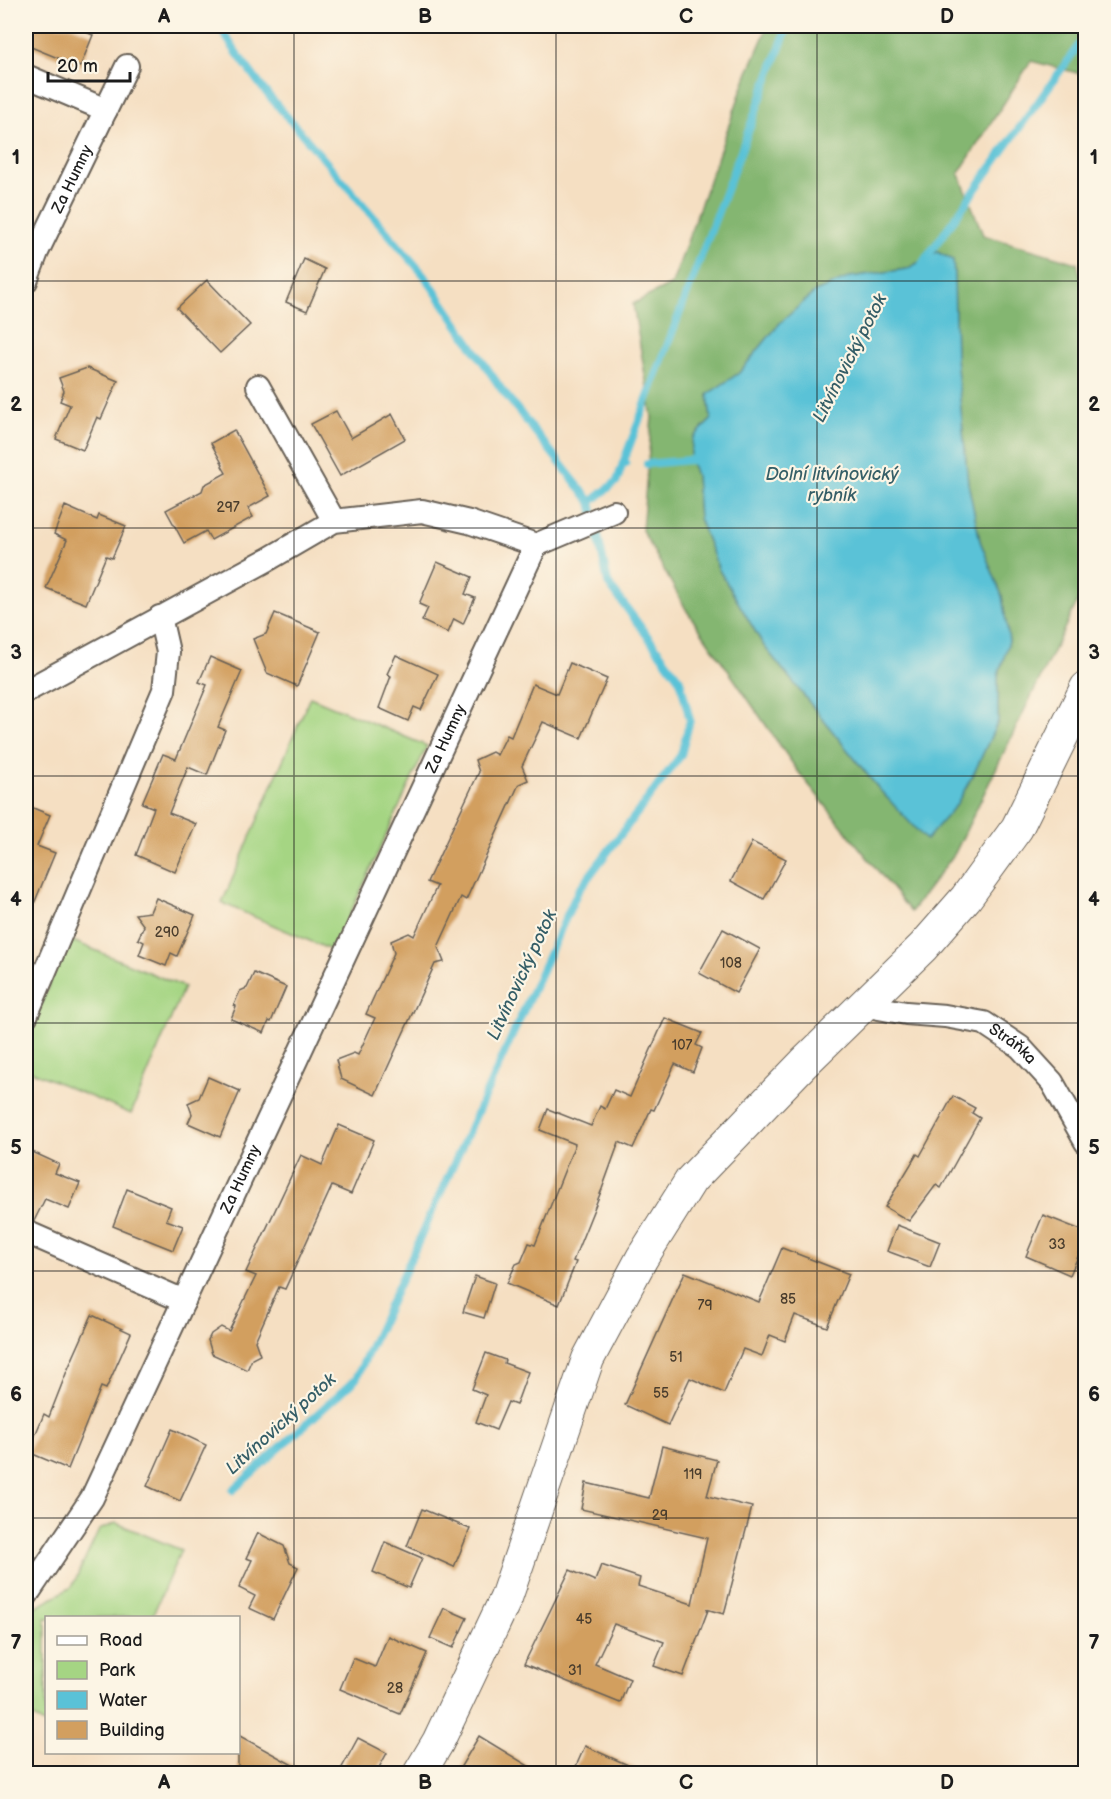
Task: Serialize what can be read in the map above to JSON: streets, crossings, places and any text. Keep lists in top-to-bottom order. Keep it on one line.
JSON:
{"streets":{"street":["Za Humny","Stráňka"]},"water":["Litvínovický potok","Dolní litvínovický rybník"],"house_numbers":["297","290","108","107","33","85","79","51","55","119","29","45","31","28"],"legend":["Road","Park","Water","Building"],"scale_bar":"20 m","grid":{"columns":["A","B","C","D"],"rows":["1","2","3","4","5","6","7"]}}
